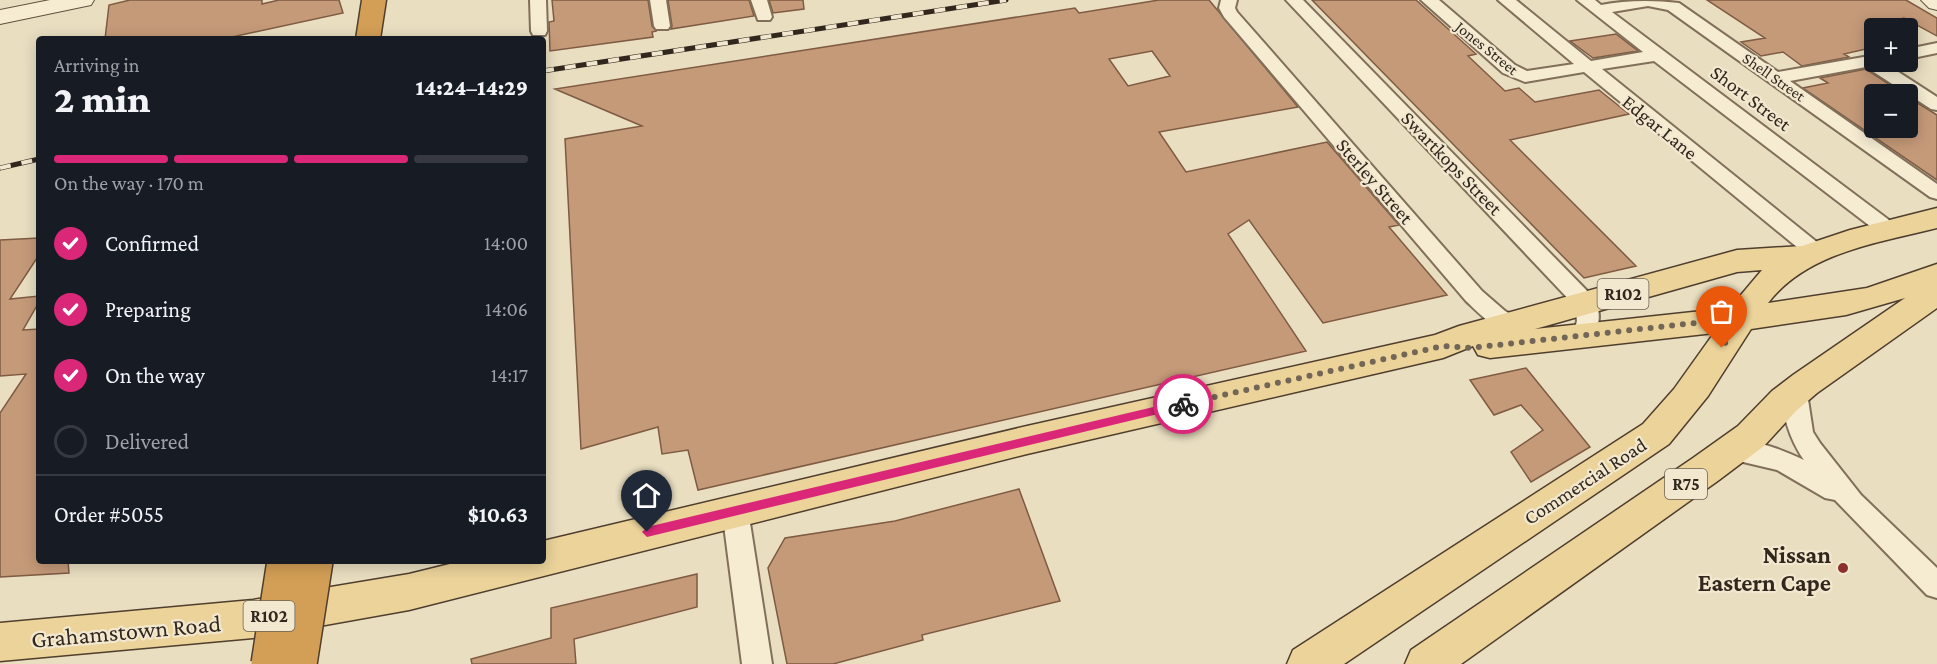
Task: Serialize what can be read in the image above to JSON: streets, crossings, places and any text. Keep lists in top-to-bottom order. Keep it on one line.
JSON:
{"streets":{"main road":["R102","Commercial Road","R75","Grahamstown Road"],"street":["Jones Street","Shell Street","Short Street","Edgar Lane","Swartkops Street","Sterley Street"]},"crossings":[["Jones Street","Short Street"],["Jones Street","Edgar Lane"],["Shell Street","Short Street"],["Short Street","R102"],["Edgar Lane","R102"],["Edgar Lane","Commercial Road"],["Swartkops Street","R102"],["Sterley Street","R102"],["R102","Commercial Road"],["R102","R75"]],"places":["Nissan Eastern Cape"],"page":{"map_buttons":["+","−"],"heading":["2 min","Arriving in","14:24–14:29"],"panel":["Order #5055","$10.63"],"bar":"On the way · 170 m","list":[["Confirmed","14:00"],["Preparing","14:06"],["On the way","14:17"],"Delivered"]}}
